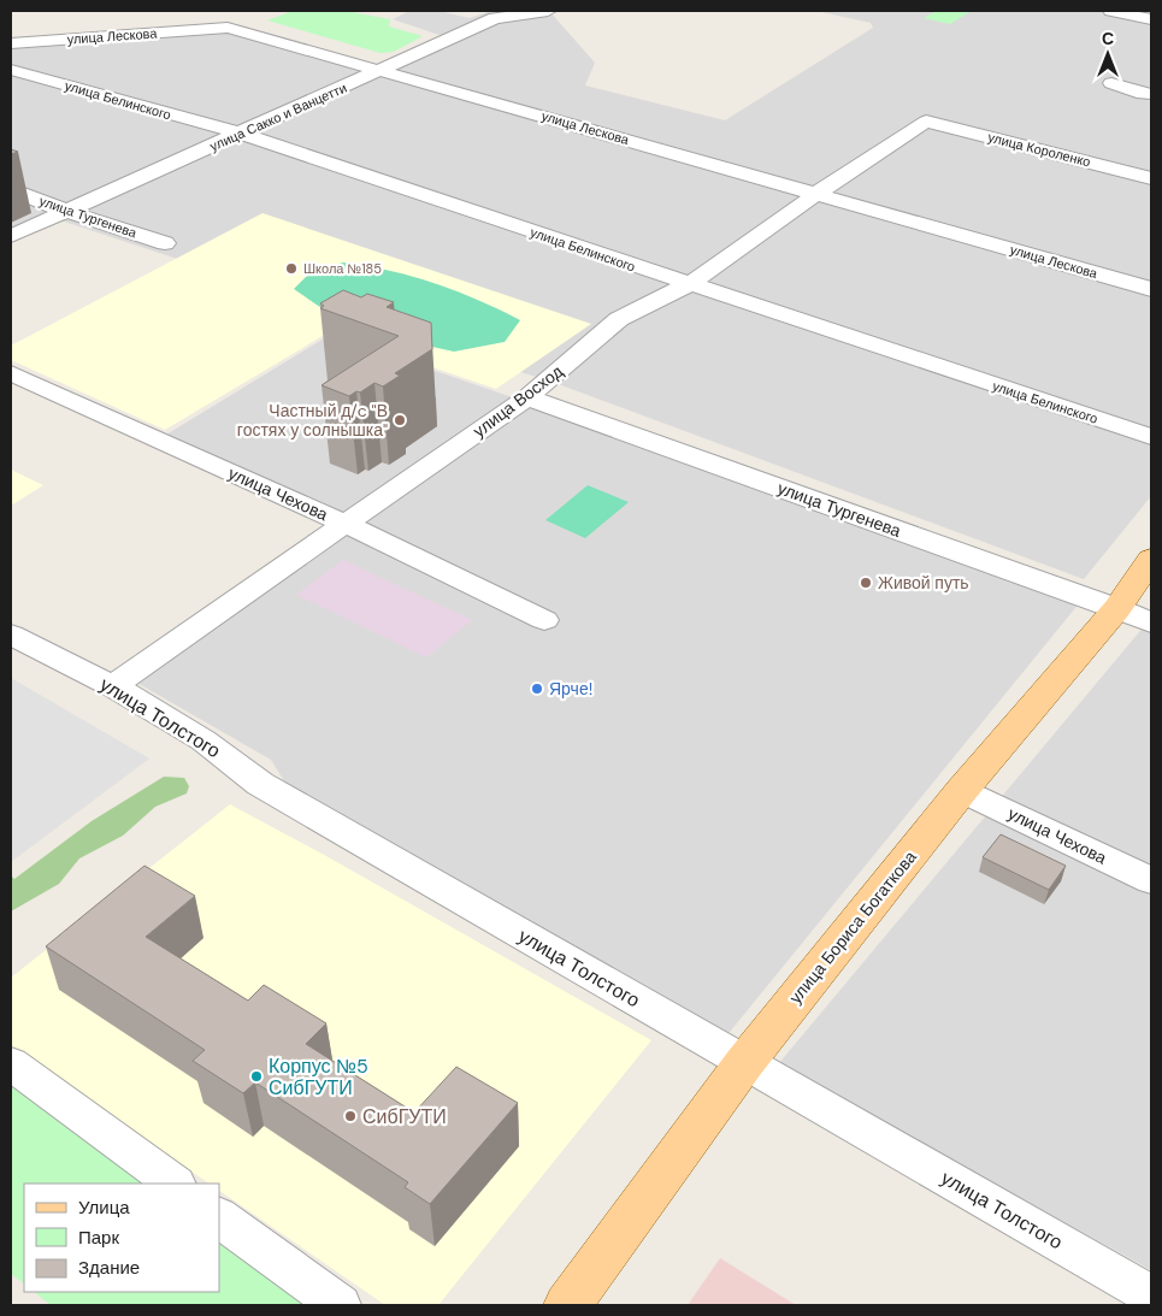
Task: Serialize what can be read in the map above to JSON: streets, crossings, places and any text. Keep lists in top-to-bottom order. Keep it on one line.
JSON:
{"streets":{"main road":["улица Бориса Богаткова"],"street":["улица Лескова","улица Белинского","улица Сакко и Ванцетти","улица Короленко","улица Тургенева","улица Восход","улица Чехова","улица Толстого"]},"crossings":[["улица Лескова","улица Сакко и Ванцетти"],["улица Лескова","улица Восход"],["улица Белинского","улица Сакко и Ванцетти"],["улица Белинского","улица Восход"],["улица Сакко и Ванцетти","улица Тургенева"],["улица Короленко","улица Восход"],["улица Тургенева","улица Восход"],["улица Тургенева","улица Бориса Богаткова"],["улица Восход","улица Чехова"],["улица Восход","улица Толстого"],["улица Чехова","улица Бориса Богаткова"],["улица Толстого","улица Бориса Богаткова"]],"places":["Школа №185","Частный д/c \"В гостях у солнышка\"","Живой путь","Ярче!","Корпус №5 СибГУТИ","СибГУТИ"],"legend":["Улица","Парк","Здание"],"north":"top"}
